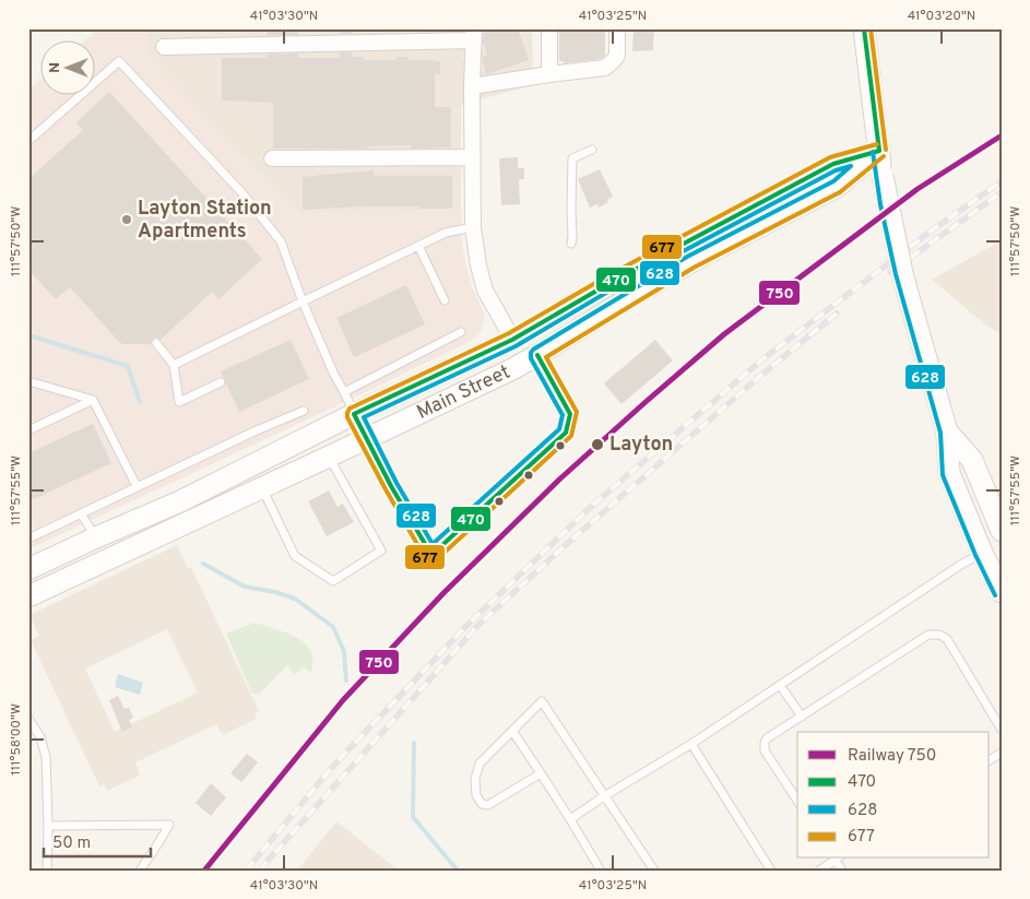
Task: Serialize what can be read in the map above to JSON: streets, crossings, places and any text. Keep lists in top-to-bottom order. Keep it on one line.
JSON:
{"streets":{"main road":["Main Street"]},"places":["Layton Station Apartments","Layton"],"lines":["transit line 470","transit line 677","rail line 750","transit line 628"],"legend":["Railway 750","470","628","677"],"scale_bar":"50 m","north":"left","coordinates":["41°03'30\"N","41°03'25\"N","41°03'20\"N","111°57'50\"W","111°57'55\"W","111°58'00\"W"]}
